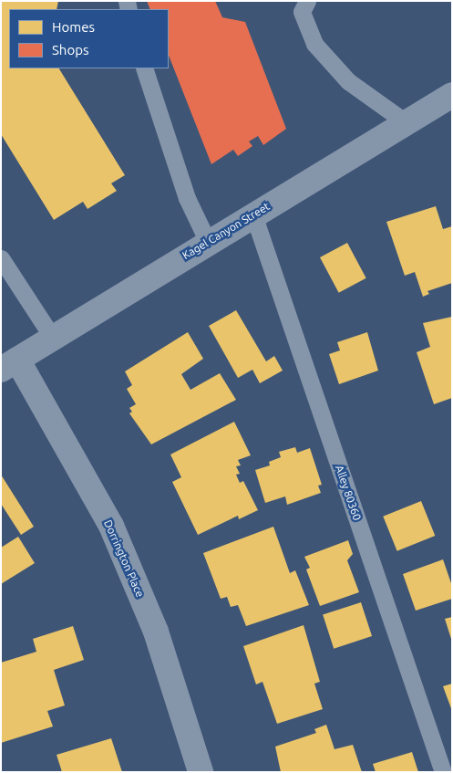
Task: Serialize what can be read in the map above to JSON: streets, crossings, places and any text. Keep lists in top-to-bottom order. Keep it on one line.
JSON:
{"streets":{"street":["Kagel Canyon Street","Dorrington Place"],"lane":["Alley 80360"]},"crossings":[["Kagel Canyon Street","Alley 80360"],["Kagel Canyon Street","Dorrington Place"]],"legend":["Homes","Shops"]}
